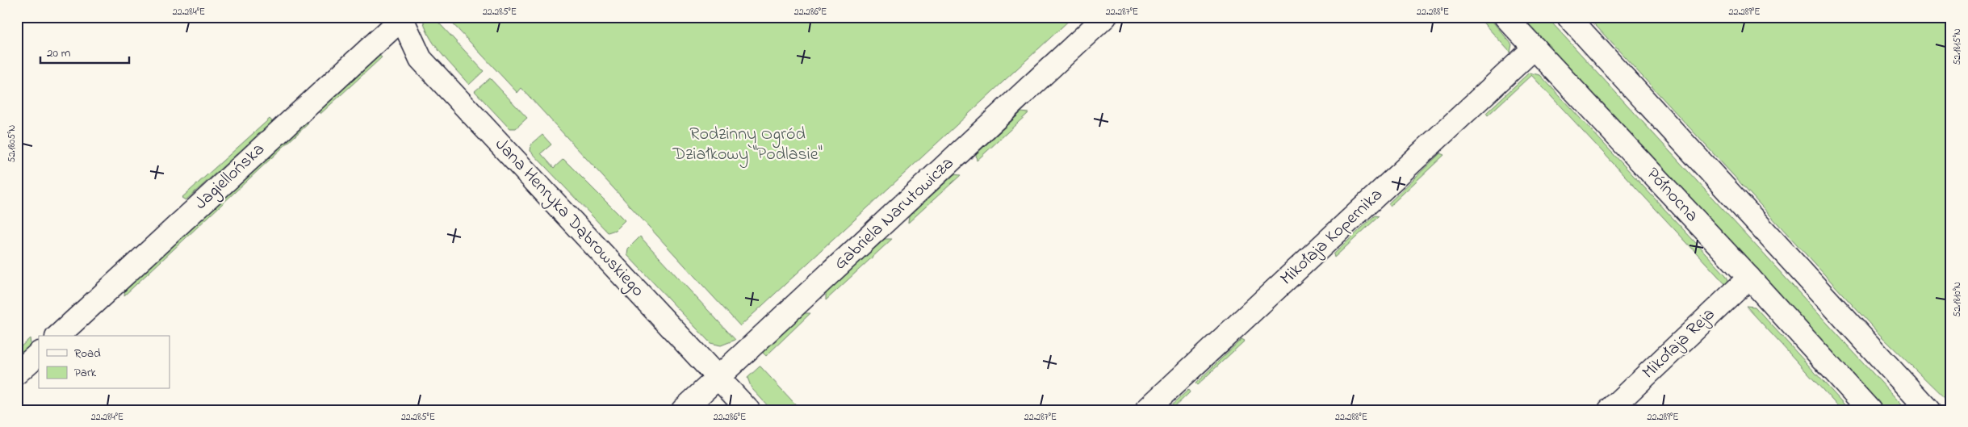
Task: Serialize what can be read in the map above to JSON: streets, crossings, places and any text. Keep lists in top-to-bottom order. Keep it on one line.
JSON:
{"streets":{"street":["Jagiellońska","Północna","Gabriela Narutowicza","Jana Henryka Dąbrowskiego","Mikołaja Kopernika","Mikołaja Reja"]},"crossings":[["Jagiellońska","Jana Henryka Dąbrowskiego"],["Północna","Mikołaja Kopernika"],["Północna","Mikołaja Reja"],["Gabriela Narutowicza","Jana Henryka Dąbrowskiego"]],"parks":["Rodzinny Ogród Działkowy \"Podlasie\""],"legend":["Road","Park"],"scale_bar":"20 m","coordinates":["22.284°E","22.285°E","22.286°E","22.287°E","22.288°E","22.289°E","52.1815°N","52.1805°N","52.1810°N"]}
